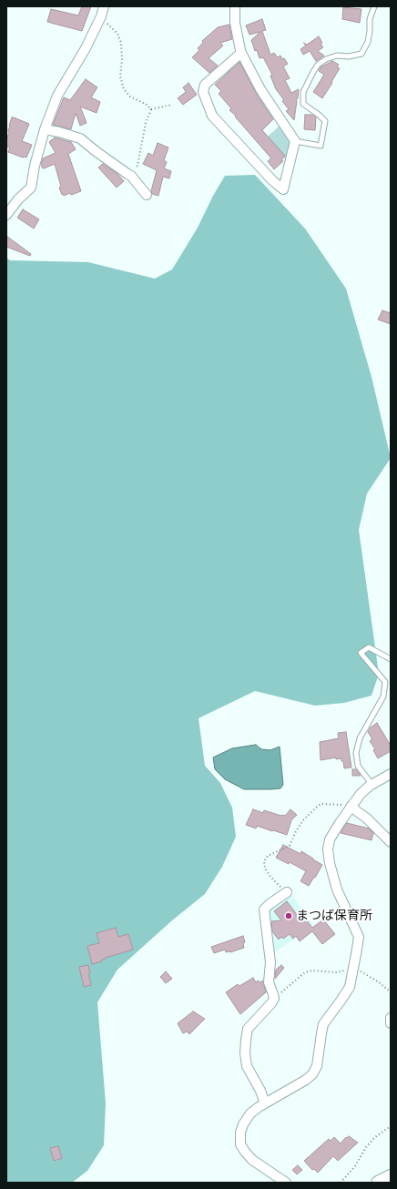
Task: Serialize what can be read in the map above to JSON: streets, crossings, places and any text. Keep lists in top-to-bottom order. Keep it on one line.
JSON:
{"places":["まつば保育所"]}
